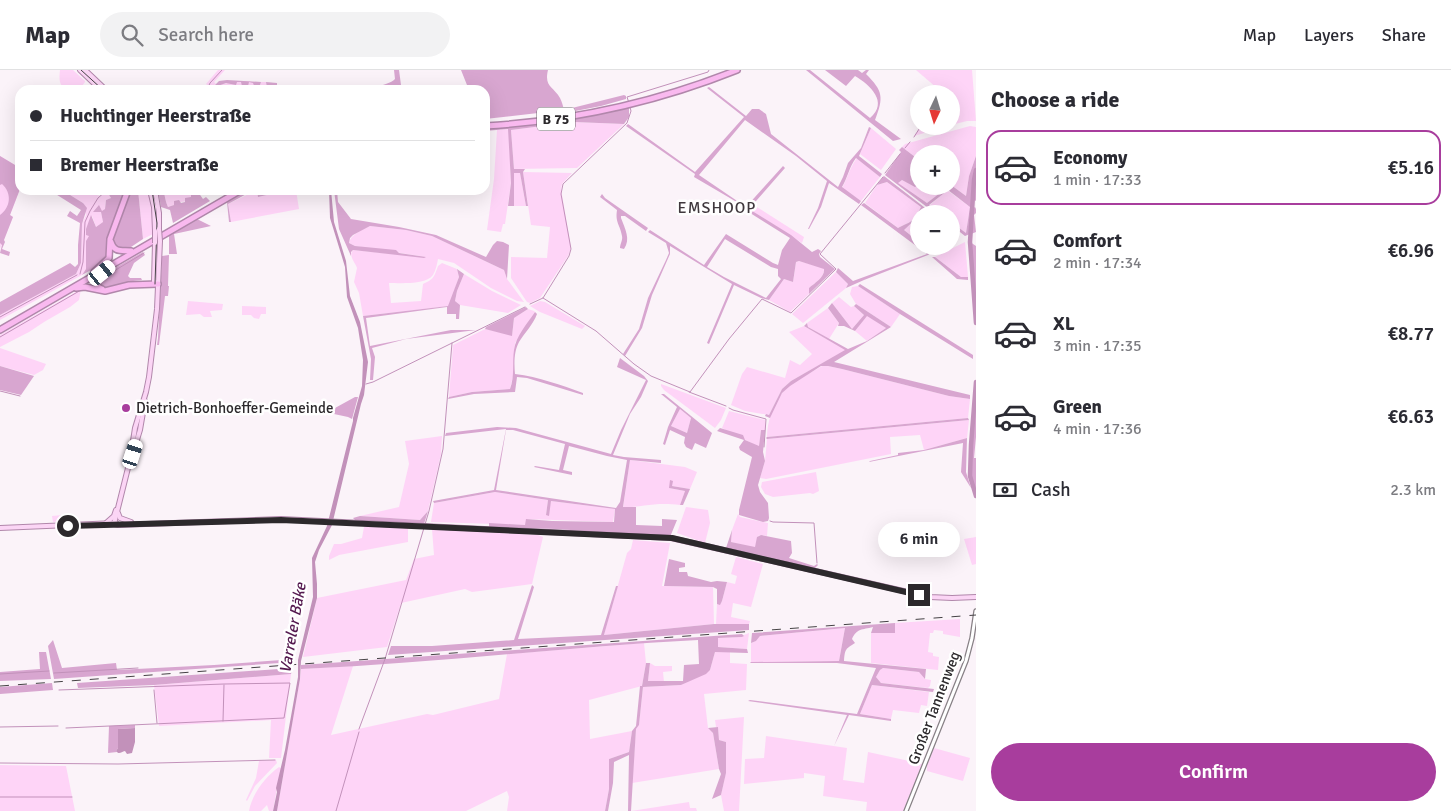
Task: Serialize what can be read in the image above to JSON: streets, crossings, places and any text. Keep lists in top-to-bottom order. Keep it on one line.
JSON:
{"streets":{"highway":["B 75"],"street":["Großer Tannenweg"]},"districts":["EMSHOOP"],"water":["Varreler Bäke"],"places":["Dietrich-Bonhoeffer-Gemeinde"],"north":"bottom","page":{"header":"Map","search":"Search here","nav":["Map","Layers","Share"],"heading":"Choose a ride","map_buttons":["+","−"],"banner":["Huchtinger Heerstraße","Bremer Heerstraße"],"list":[{"name":"Economy","note":"1 min · 17:33","value":"€5.16"},{"name":"Comfort","note":"2 min · 17:34","value":"€6.96"},{"name":"XL","note":"3 min · 17:35","value":"€8.77"},{"name":"Green","note":"4 min · 17:36","value":"€6.63"}],"pay":["Cash","2.3 km"],"bubble":"6 min","buttons":"Confirm"}}
